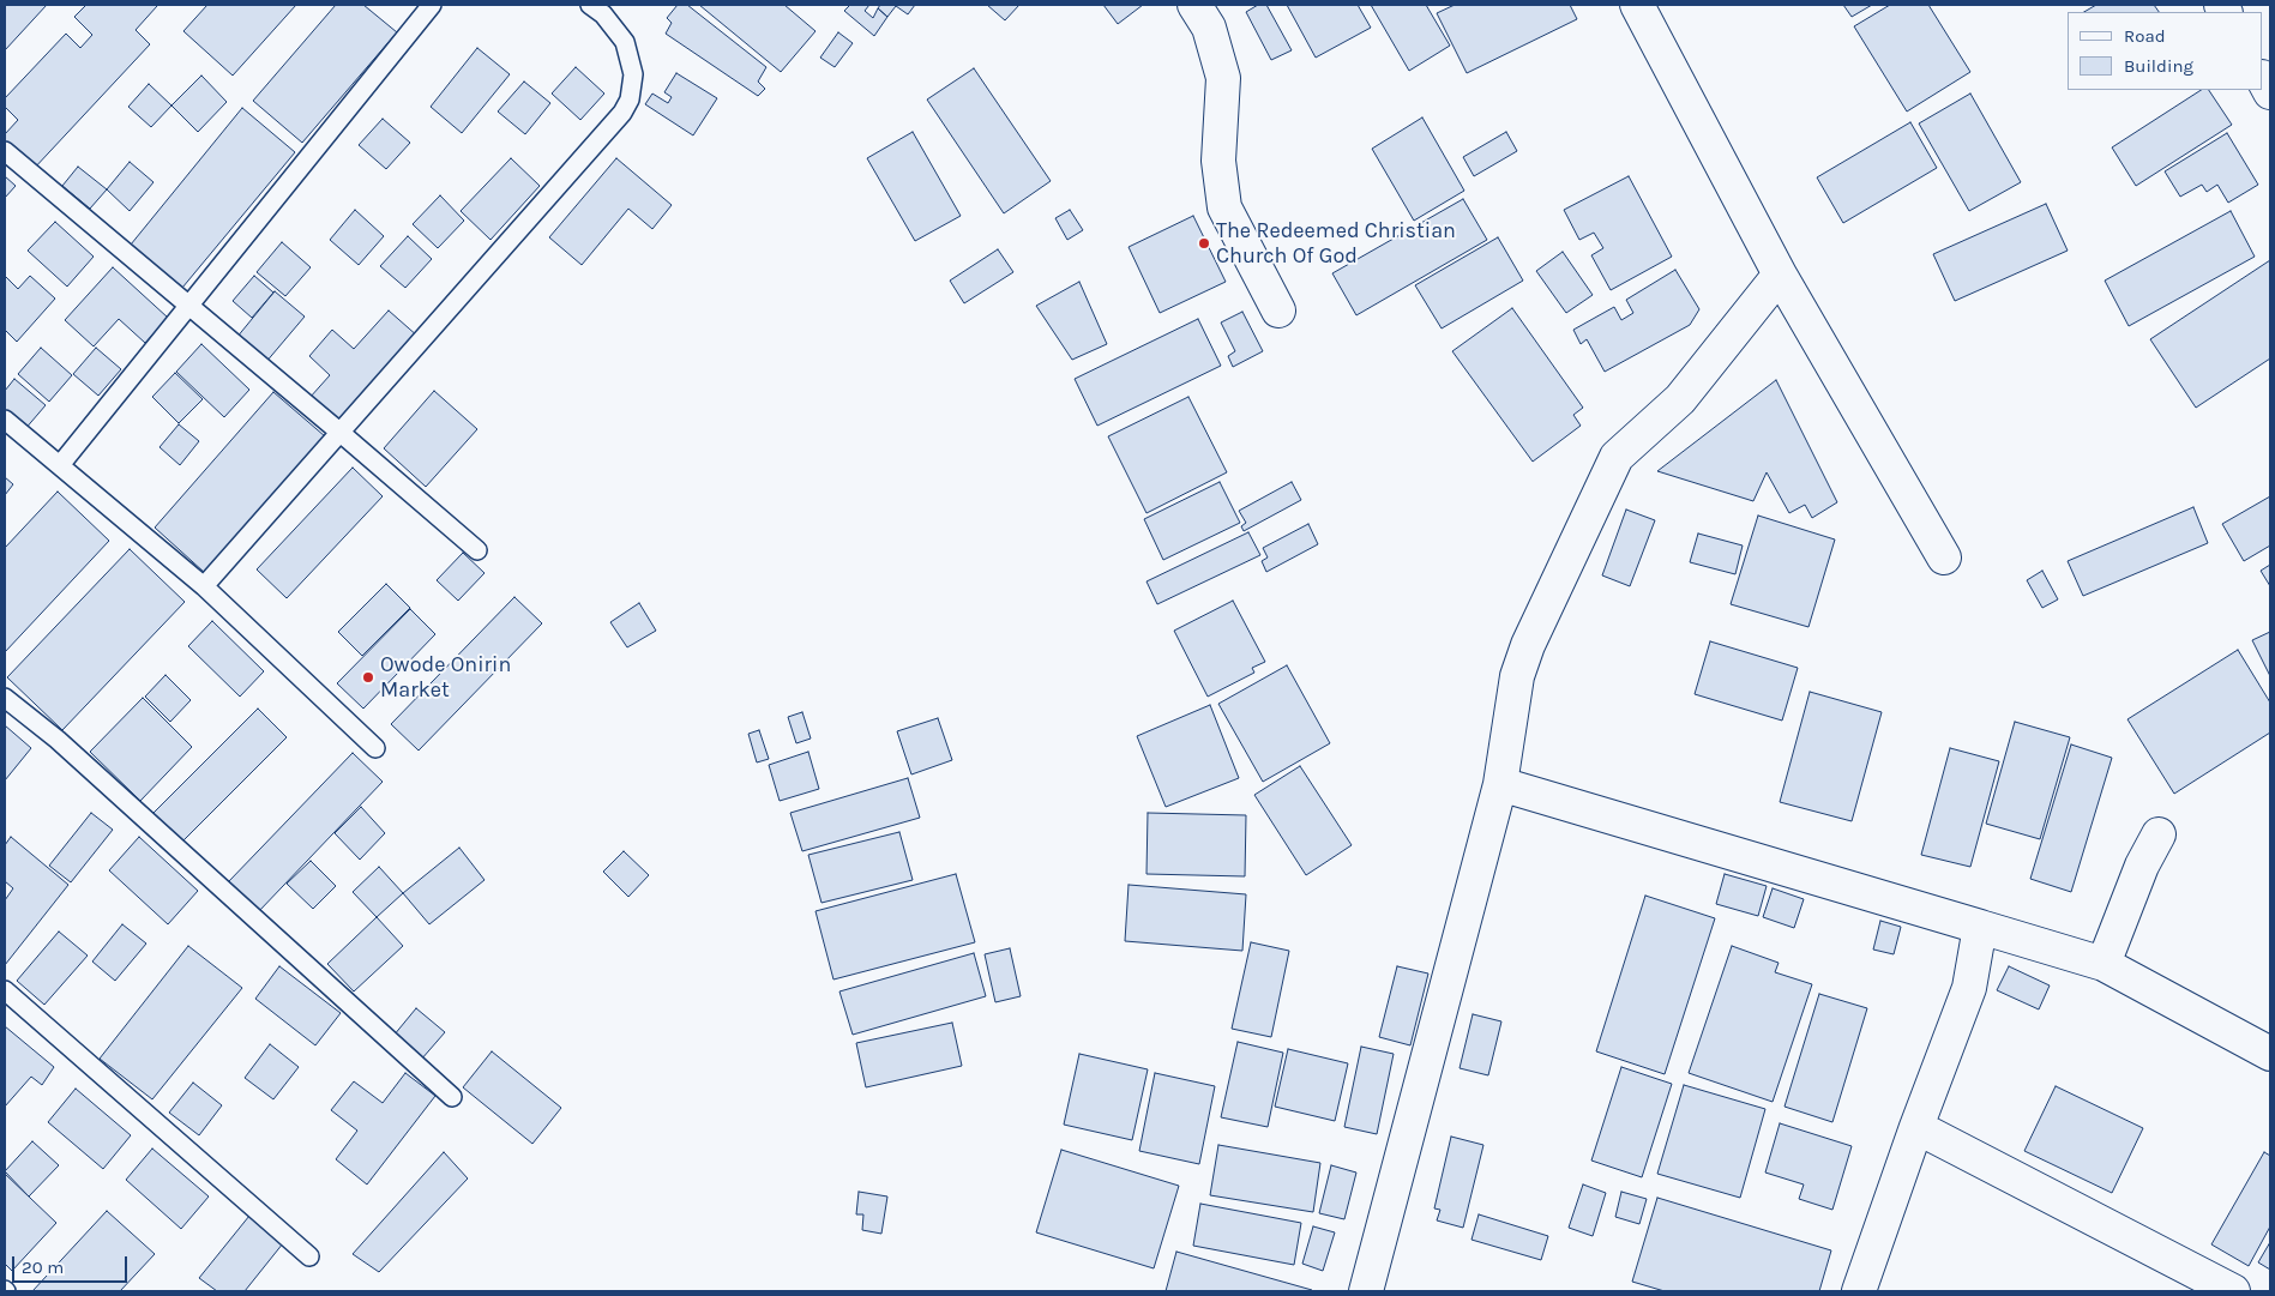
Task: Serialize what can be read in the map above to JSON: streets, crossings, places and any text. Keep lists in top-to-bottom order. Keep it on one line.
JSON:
{"places":["The Redeemed Christian Church Of God","Owode Onirin Market"],"legend":["Road","Building"],"scale_bar":"20 m"}
